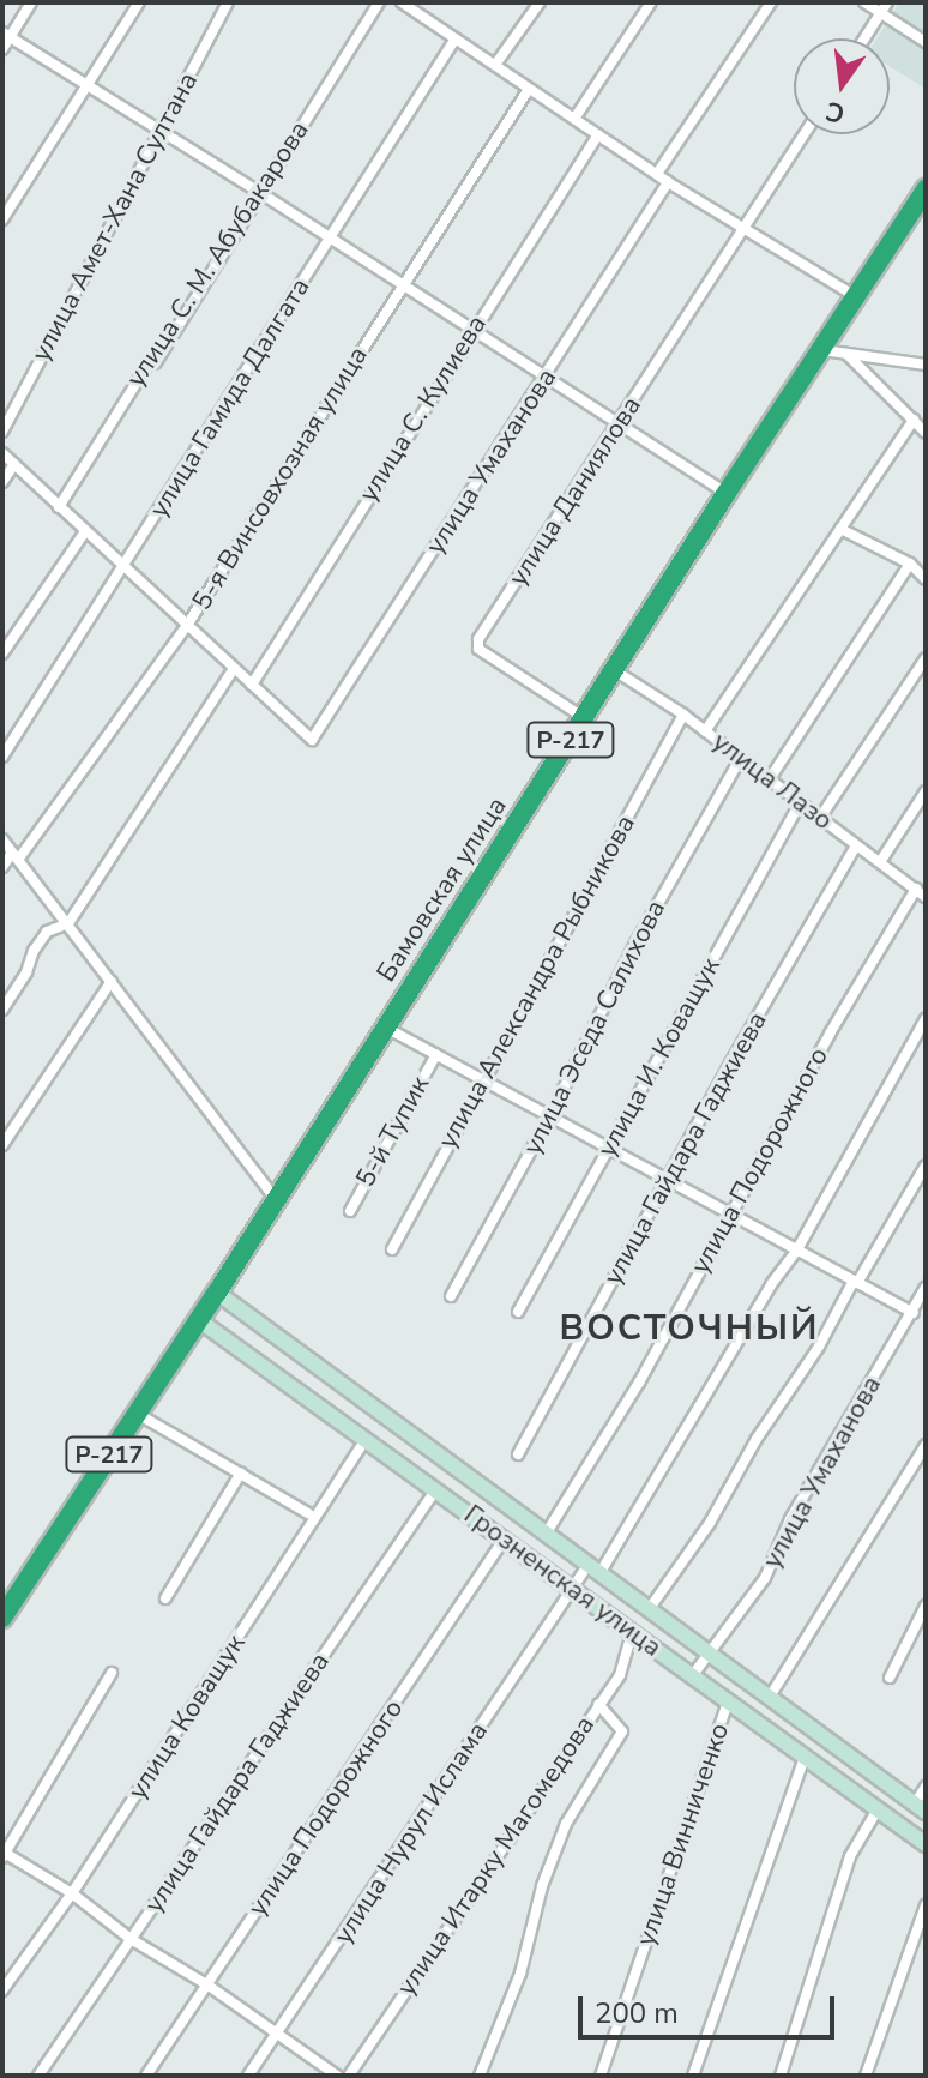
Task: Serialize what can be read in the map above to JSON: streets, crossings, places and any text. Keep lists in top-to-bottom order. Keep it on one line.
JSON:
{"streets":{"highway":["Р-217","Бамовская улица"],"street":["улица Амет-Хана Султана","улица С. М. Абубакарова","улица Гамида Далгата","улица С. Кулиева","улица Умаханова","5-я Винсовхозная улица","улица Даниялова","улица Лазо","улица Александра Рыбникова","улица Эседа Салихова","улица И. Коващук","5-й Тупик","улица Гайдара Гаджиева","улица Подорожного","Грозненская улица","улица Коващук","улица Нурул Ислама","улица Винниченко","улица Итарку Магомедова"]},"crossings":[["улица С. Кулиева","улица Умаханова"],["улица Умаханова","Грозненская улица"],["улица Даниялова","Бамовская улица"],["улица Лазо","Бамовская улица"],["улица Лазо","улица Александра Рыбникова"],["улица Лазо","улица Эседа Салихова"],["улица Лазо","улица И. Коващук"],["улица Лазо","улица Гайдара Гаджиева"],["улица Лазо","улица Подорожного"],["Бамовская улица","Грозненская улица"],["улица Гайдара Гаджиева","Грозненская улица"],["улица Подорожного","Грозненская улица"],["Грозненская улица","улица Коващук"],["Грозненская улица","улица Нурул Ислама"],["Грозненская улица","улица Винниченко"],["Грозненская улица","улица Итарку Магомедова"]],"districts":["ВОСТОЧНЫЙ"],"scale_bar":"200 m","north":"bottom"}
